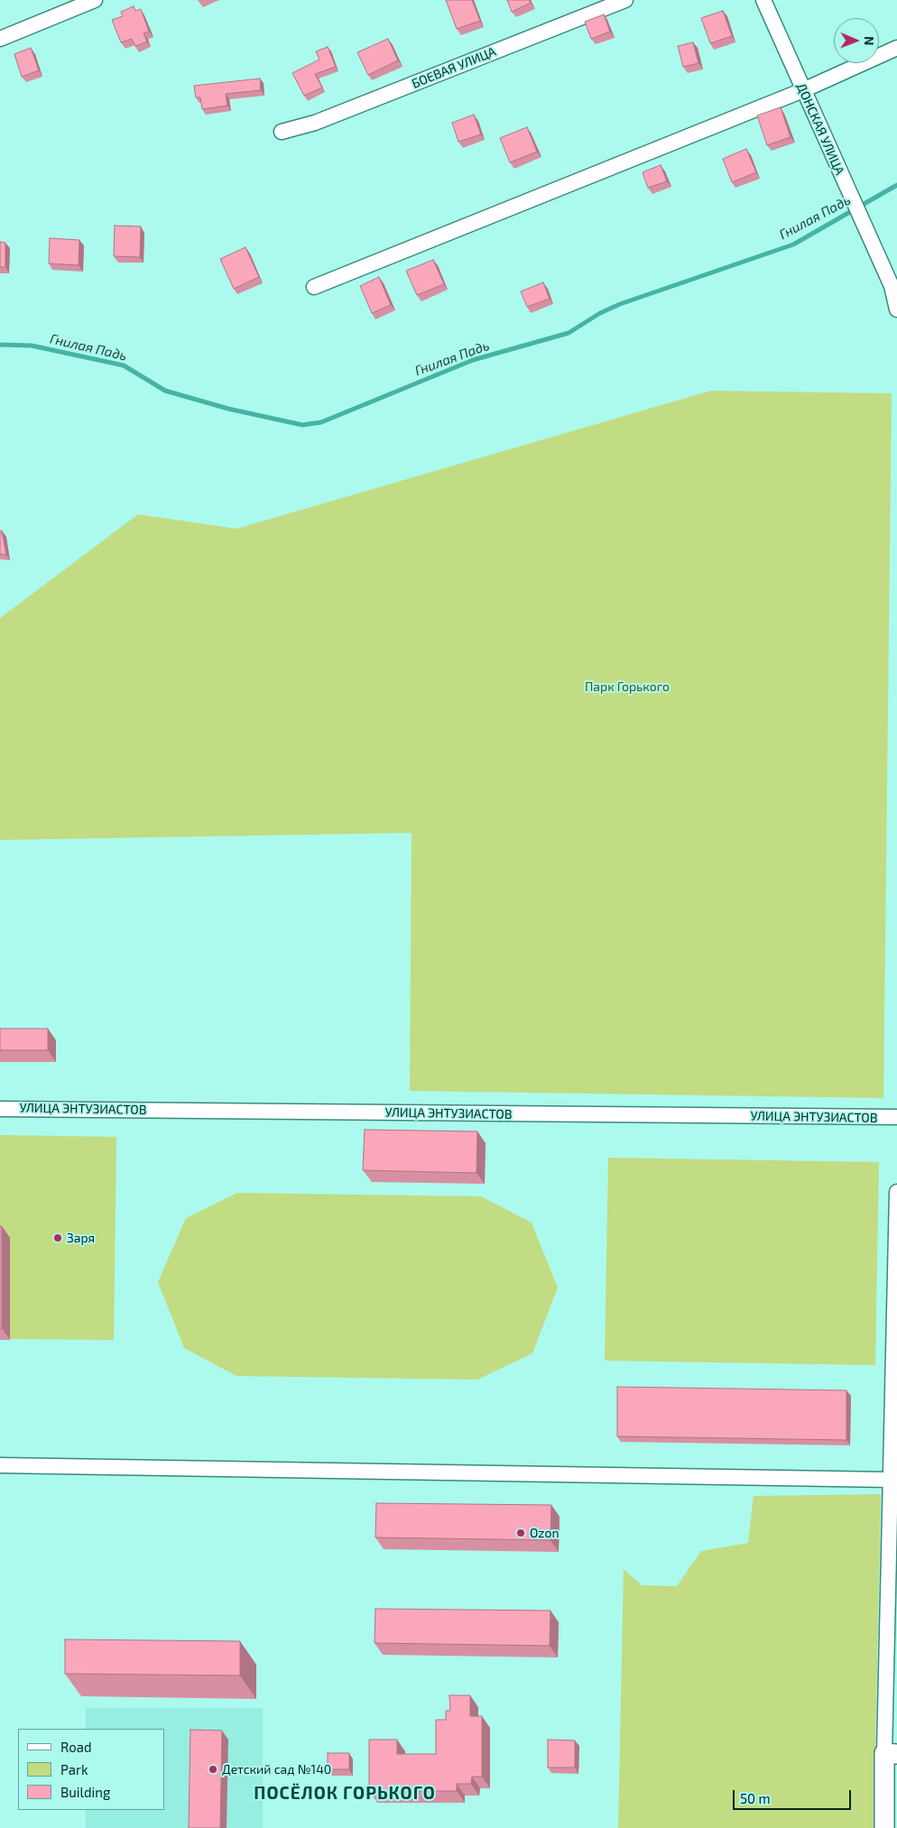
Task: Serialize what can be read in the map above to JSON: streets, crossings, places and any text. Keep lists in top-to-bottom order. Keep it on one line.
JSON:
{"streets":{"street":["БОЕВАЯ УЛИЦА","ДОНСКАЯ УЛИЦА","УЛИЦА ЭНТУЗИАСТОВ"]},"districts":["ПОСЁЛОК ГОРЬКОГО"],"water":["Гнилая Падь"],"parks":["Парк Горького"],"places":["Заря","Ozon","Детский сад №140"],"legend":["Road","Park","Building"],"scale_bar":"50 m","north":"right"}
